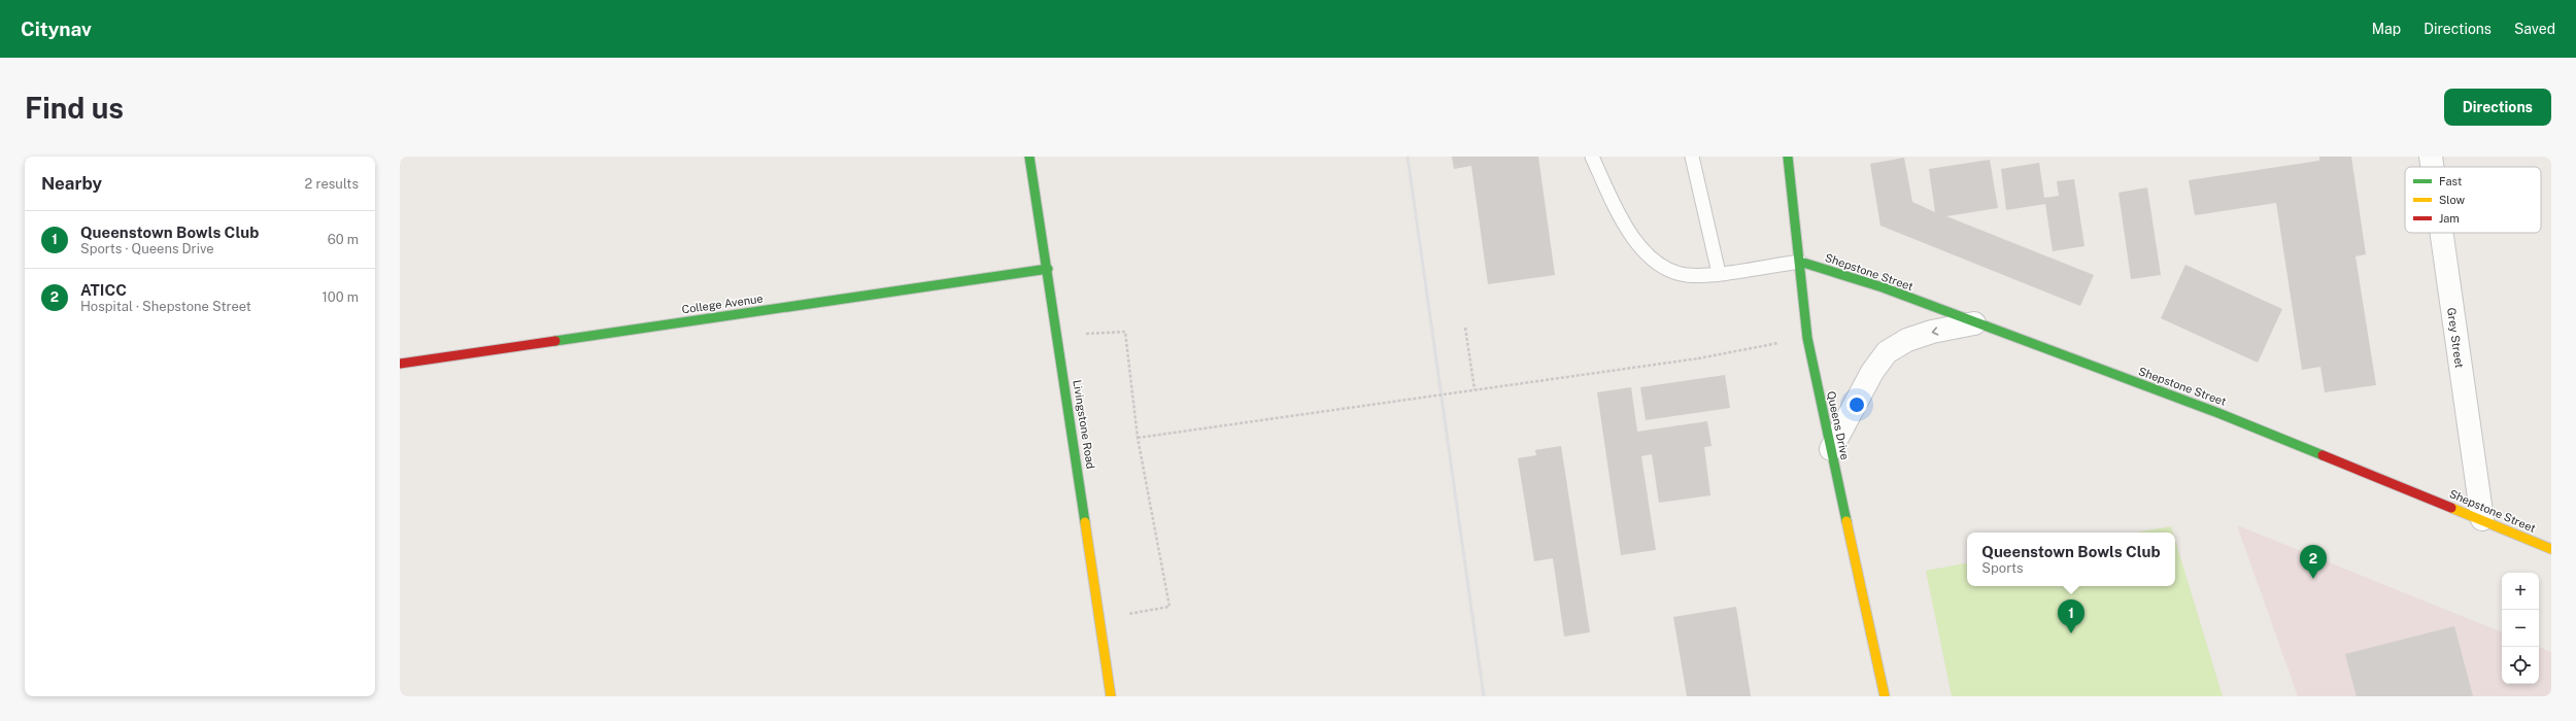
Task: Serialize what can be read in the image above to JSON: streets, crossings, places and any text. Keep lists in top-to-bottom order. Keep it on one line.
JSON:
{"streets":{"street":["Shepstone Street","College Avenue","Grey Street","Livingstone Road","Queens Drive"]},"crossings":[["Shepstone Street","Grey Street"],["Shepstone Street","Queens Drive"],["College Avenue","Livingstone Road"]],"legend":["Fast","Slow","Jam"],"page":{"header":"Citynav","nav":["Map","Directions","Saved"],"buttons":"Directions","title":"Find us","heading":["Nearby","2 results"],"list":[{"mark":"1","name":"Queenstown Bowls Club","note":"Sports · Queens Drive","value":"60 m"},{"mark":"2","name":"ATICC","note":"Hospital · Shepstone Street","value":"100 m"}],"popup":["Queenstown Bowls Club","Sports"],"pins":["2","1"],"map_buttons":["+","−"]}}
